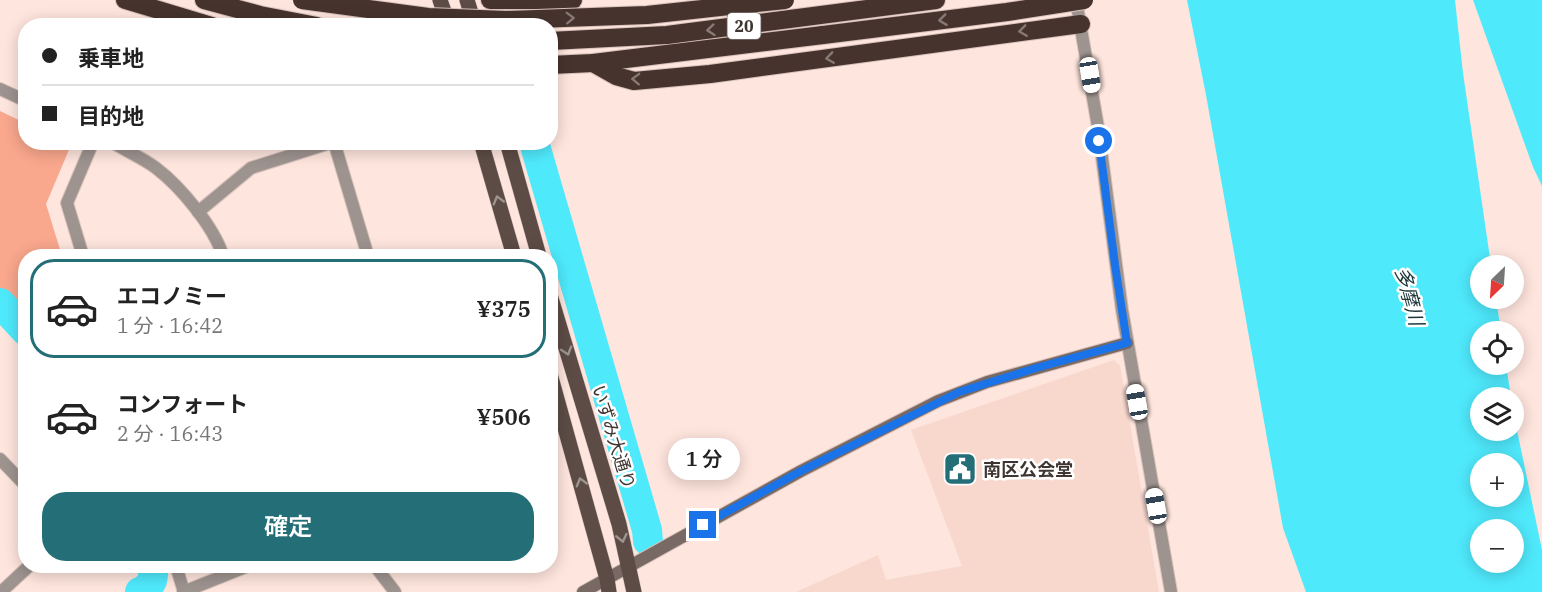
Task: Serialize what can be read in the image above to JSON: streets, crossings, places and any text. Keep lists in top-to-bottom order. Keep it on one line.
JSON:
{"streets":{"highway":["20"],"main road":["いずみ大通り"]},"water":["多摩川"],"places":{"public building":["南区公会堂"]},"north":"bottom left","page":{"banner":["乗車地","目的地"],"map_buttons":["+","−"],"list":[{"name":"エコノミー","note":"1 分 · 16:42","value":"¥375"},{"name":"コンフォート","note":"2 分 · 16:43","value":"¥506"}],"bubble":"1 分","buttons":"確定"}}
